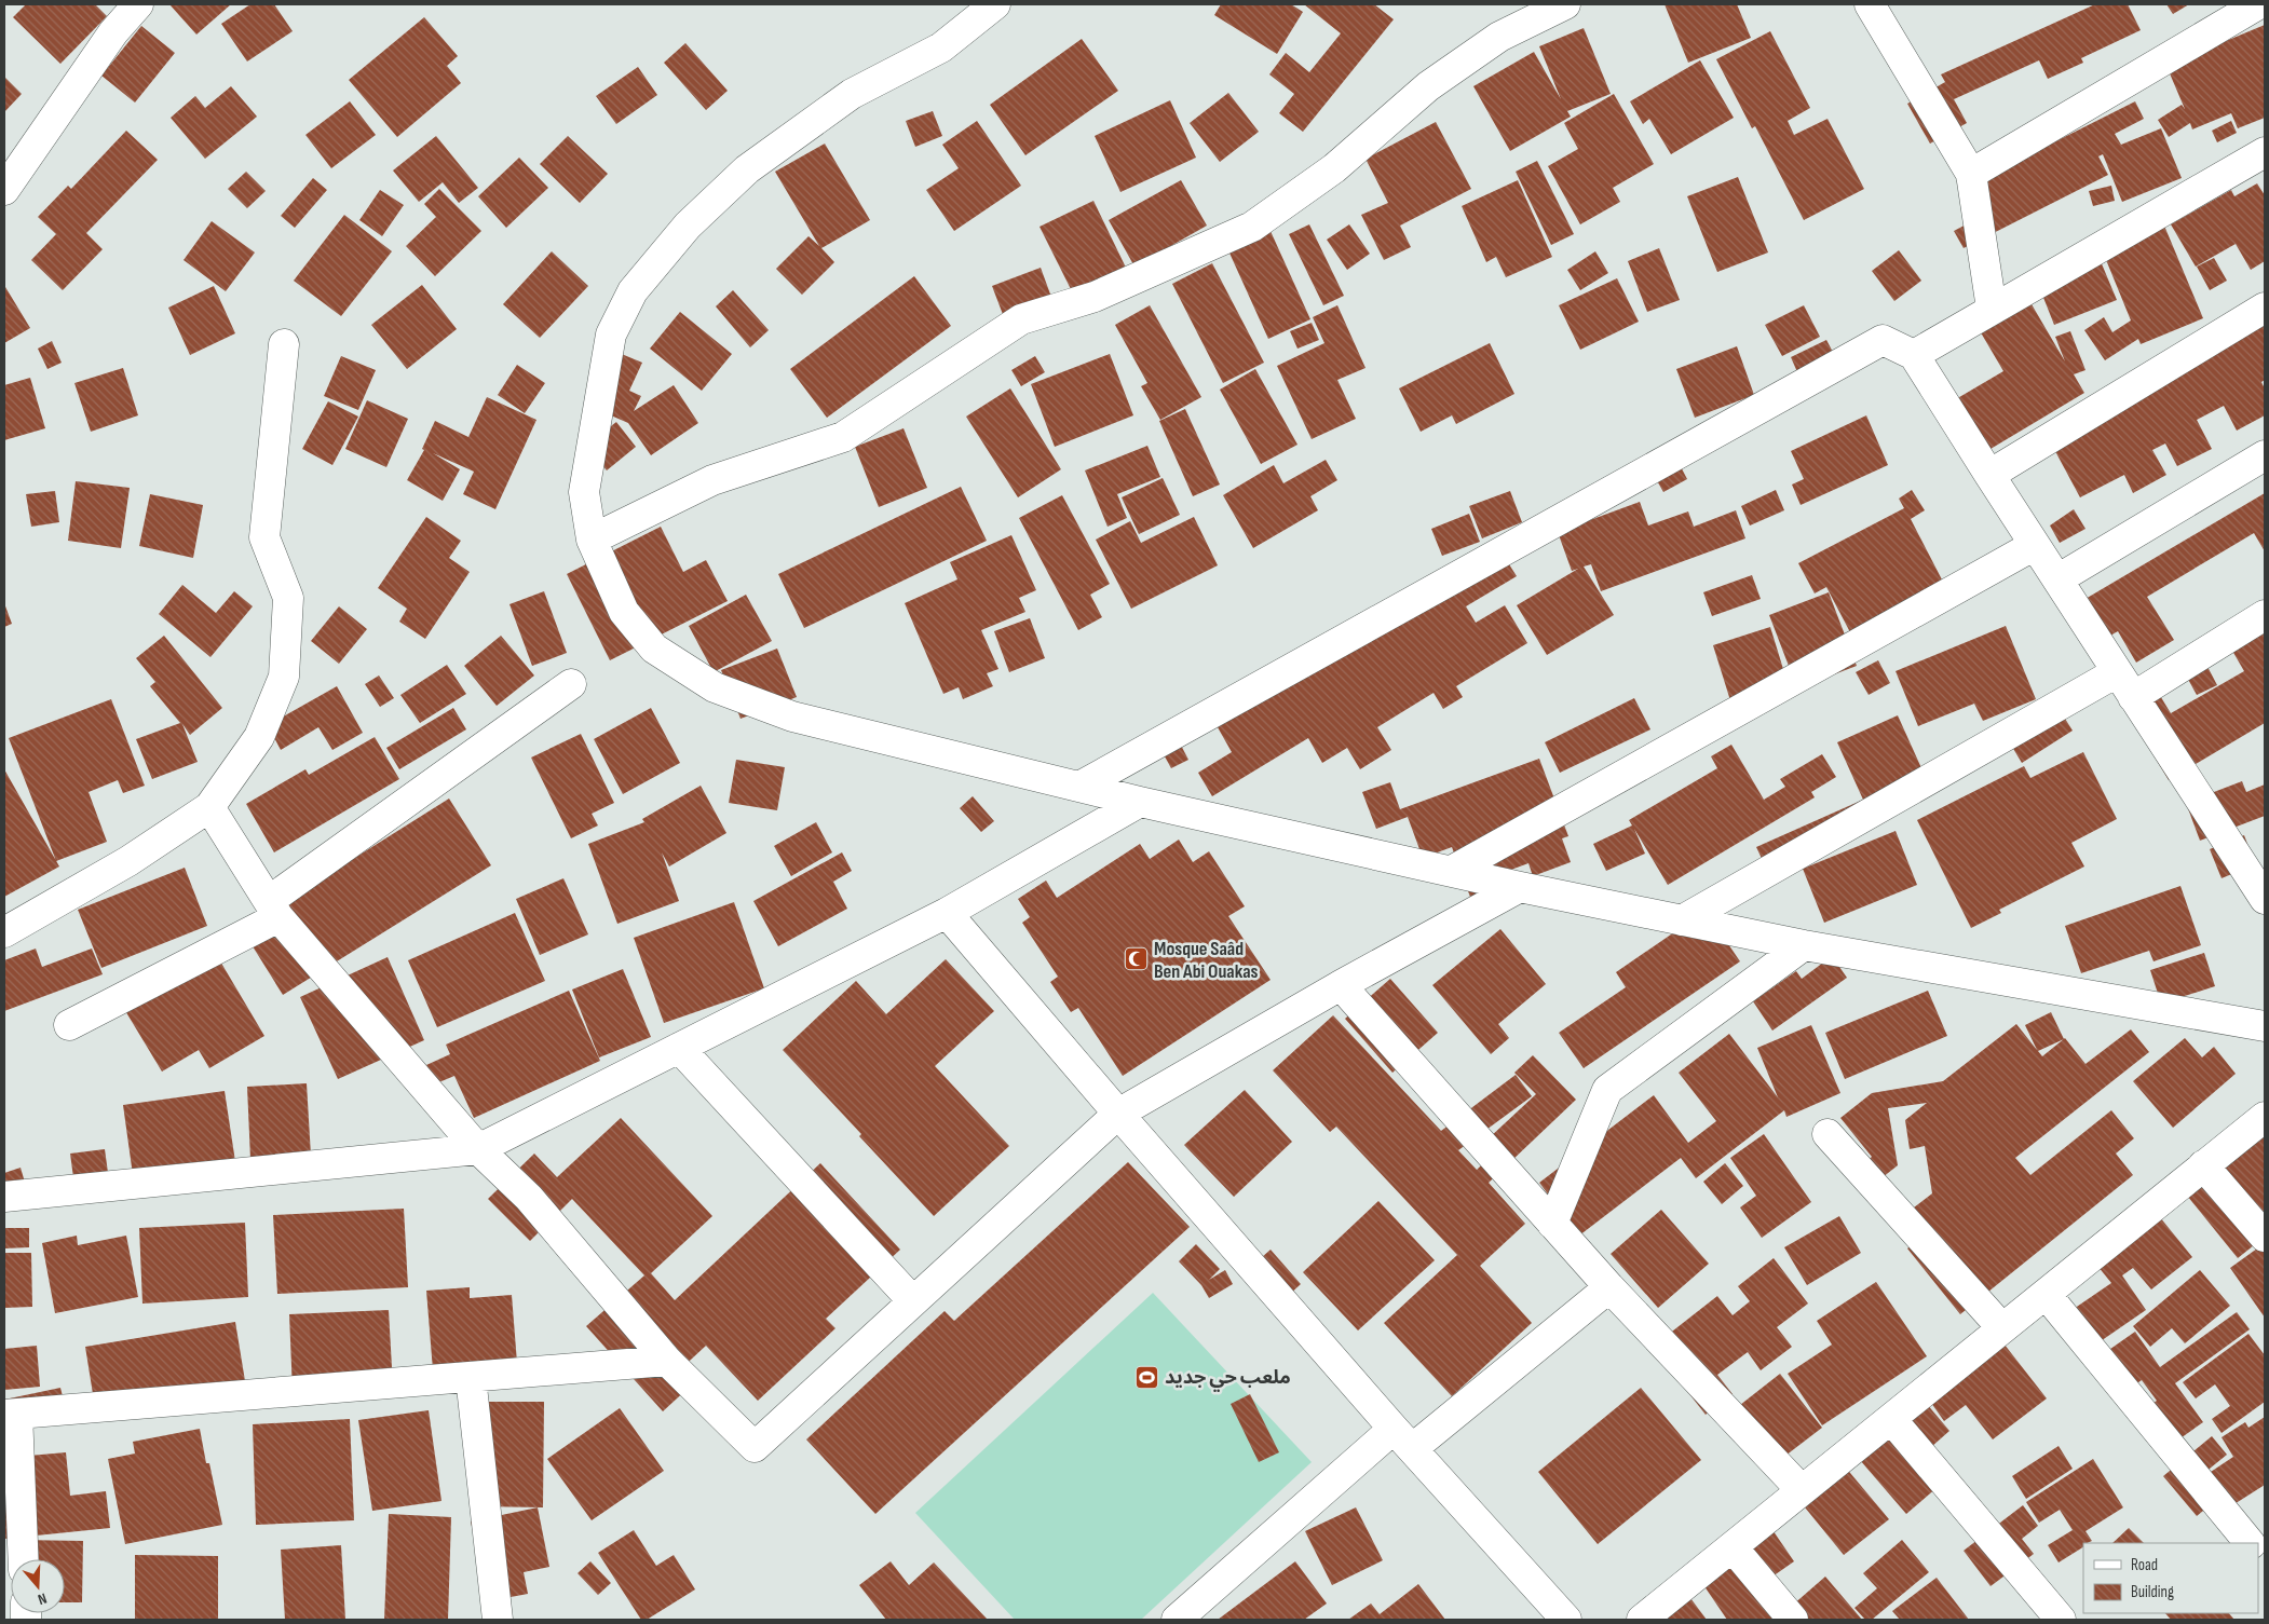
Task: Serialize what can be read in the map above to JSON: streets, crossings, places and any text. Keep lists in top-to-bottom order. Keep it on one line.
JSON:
{"places":{"mosque":["Mosque Saâd Ben Abi Ouakas"],"sports":["ملعب حي جديد"]},"legend":["Road","Building"],"north":"bottom"}
